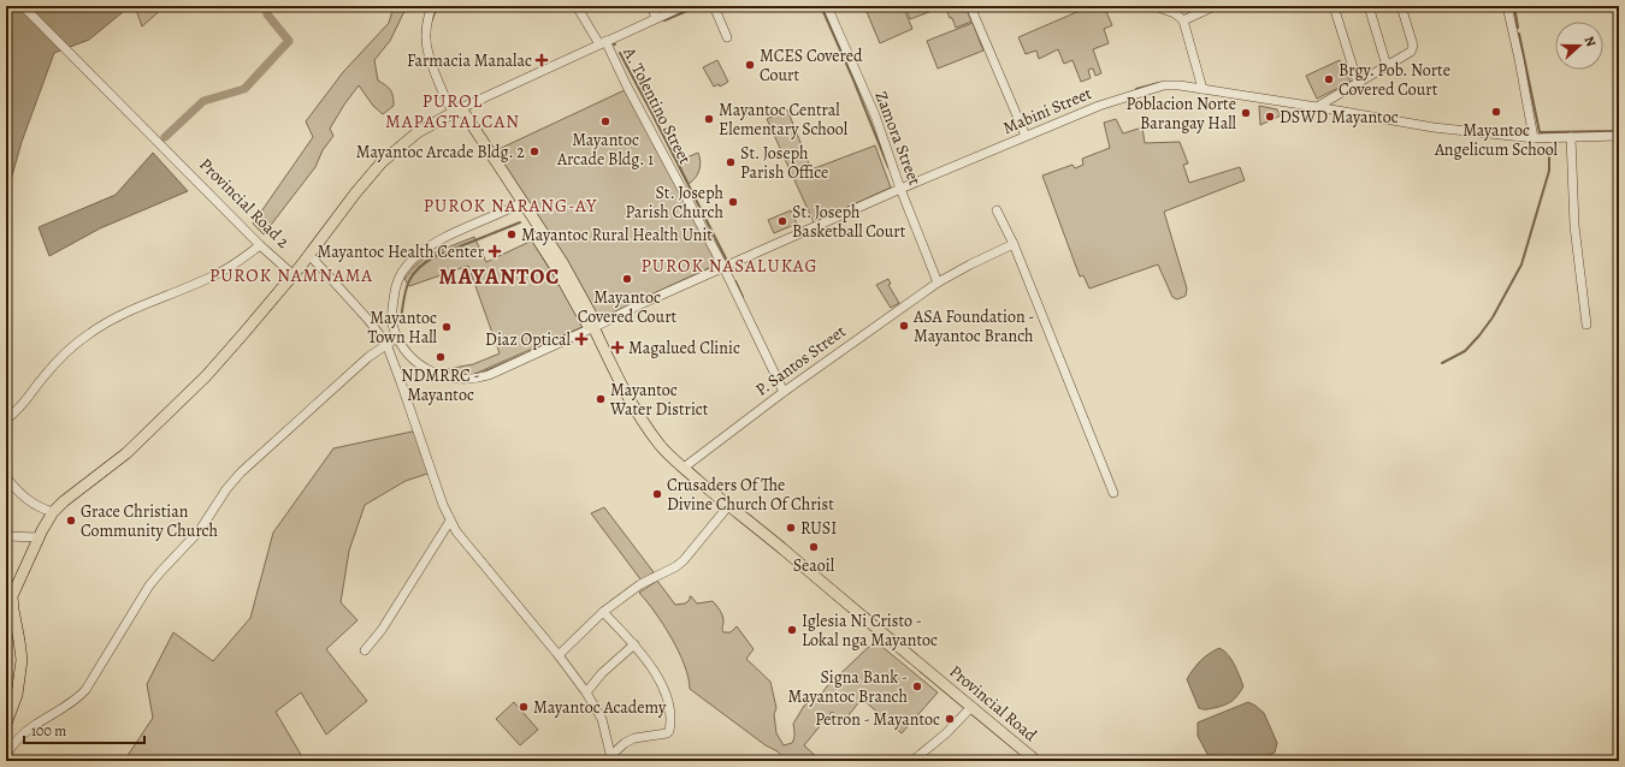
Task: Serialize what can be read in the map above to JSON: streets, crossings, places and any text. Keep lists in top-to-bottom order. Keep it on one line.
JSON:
{"streets":{"main road":["Provincial Road 2","Provincial Road"],"street":["A. Tolentino Street","Mabini Street","Zamora Street","P. Santos Street"]},"crossings":[["A. Tolentino Street","Mabini Street"],["A. Tolentino Street","P. Santos Street"],["Mabini Street","Zamora Street"],["Mabini Street","Provincial Road"],["Zamora Street","P. Santos Street"],["Provincial Road 2","Provincial Road"],["P. Santos Street","Provincial Road"]],"districts":["PUROL MAPAGTALCAN","PUROK NARANG-AY","PUROK NASALUKAG","PUROK NAMNAMA","MAYANTOC"],"places":{"health":["Farmacia Manalac","Mayantoc Health Center","Diaz Optical","Magalued Clinic"],"other":["MCES Covered Court","Brgy. Pob. Norte Covered Court","Mayantoc Angelicum School","Poblacion Norte Barangay Hall","DSWD Mayantoc","Mayantoc Central Elementary School","Mayantoc Arcade Bldg. 1","Mayantoc Arcade Bldg. 2","St. Joseph Parish Office","St. Joseph Parish Church","St. Joseph Basketball Court","Mayantoc Rural Health Unit","Mayantoc Covered Court","ASA Foundation - Mayantoc Branch","Mayantoc Town Hall","NDMRRC - Mayantoc","Mayantoc Water District","Crusaders Of The Divine Church Of Christ","Grace Christian Community Church","RUSI","Seaoil","Iglesia Ni Cristo - Lokal nga Mayantoc","Signa Bank - Mayantoc Branch","Mayantoc Academy","Petron - Mayantoc"]},"scale_bar":"100 m","north":"right"}
